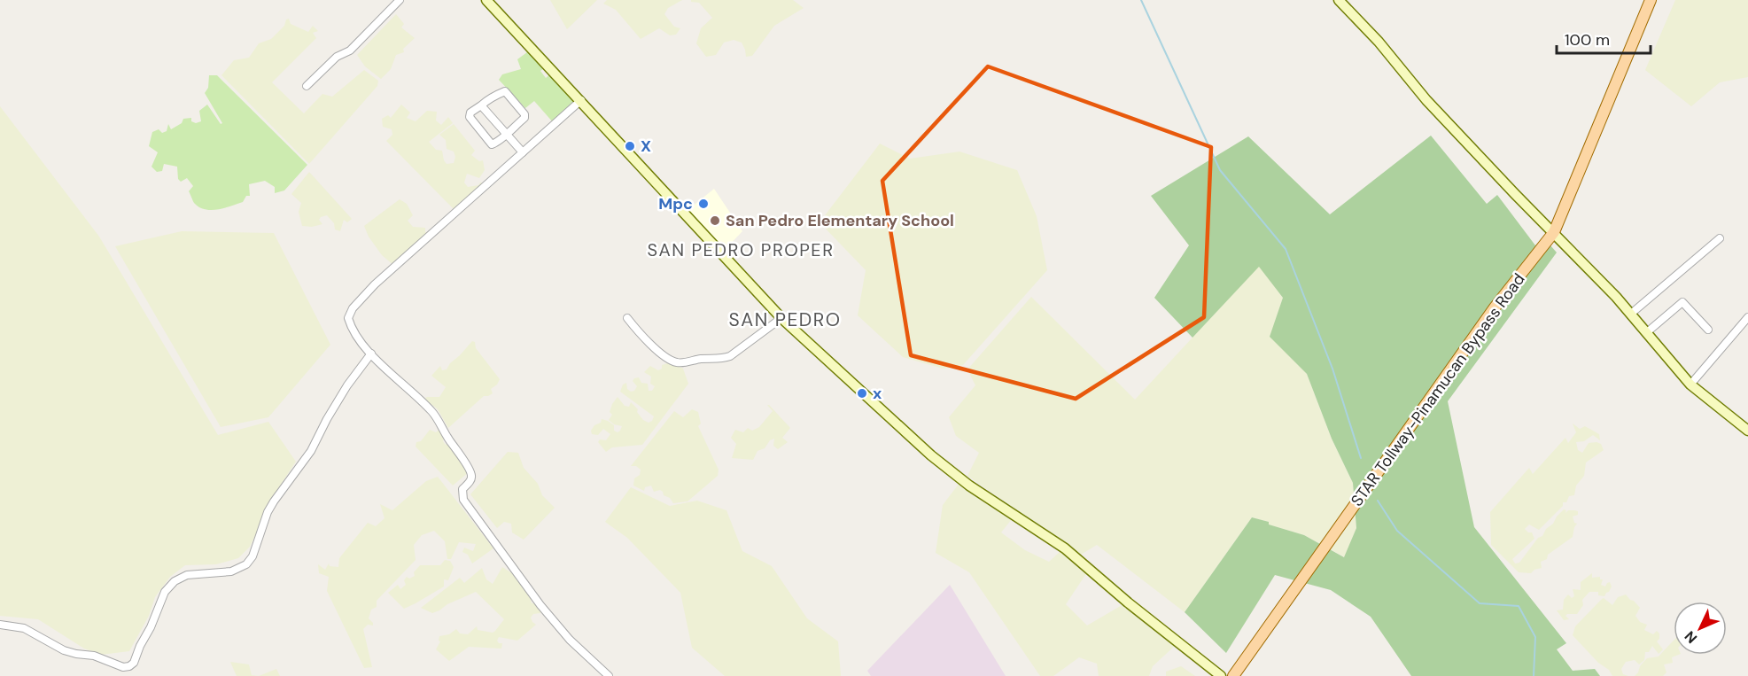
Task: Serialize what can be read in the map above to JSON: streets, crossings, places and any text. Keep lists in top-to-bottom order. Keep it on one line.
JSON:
{"streets":{"main road":["STAR Tollway-Pinamucan Bypass Road"]},"districts":["SAN PEDRO PROPER","SAN PEDRO"],"places":["X","Mpc","San Pedro Elementary School","x"],"scale_bar":"100 m","north":"bottom left"}
